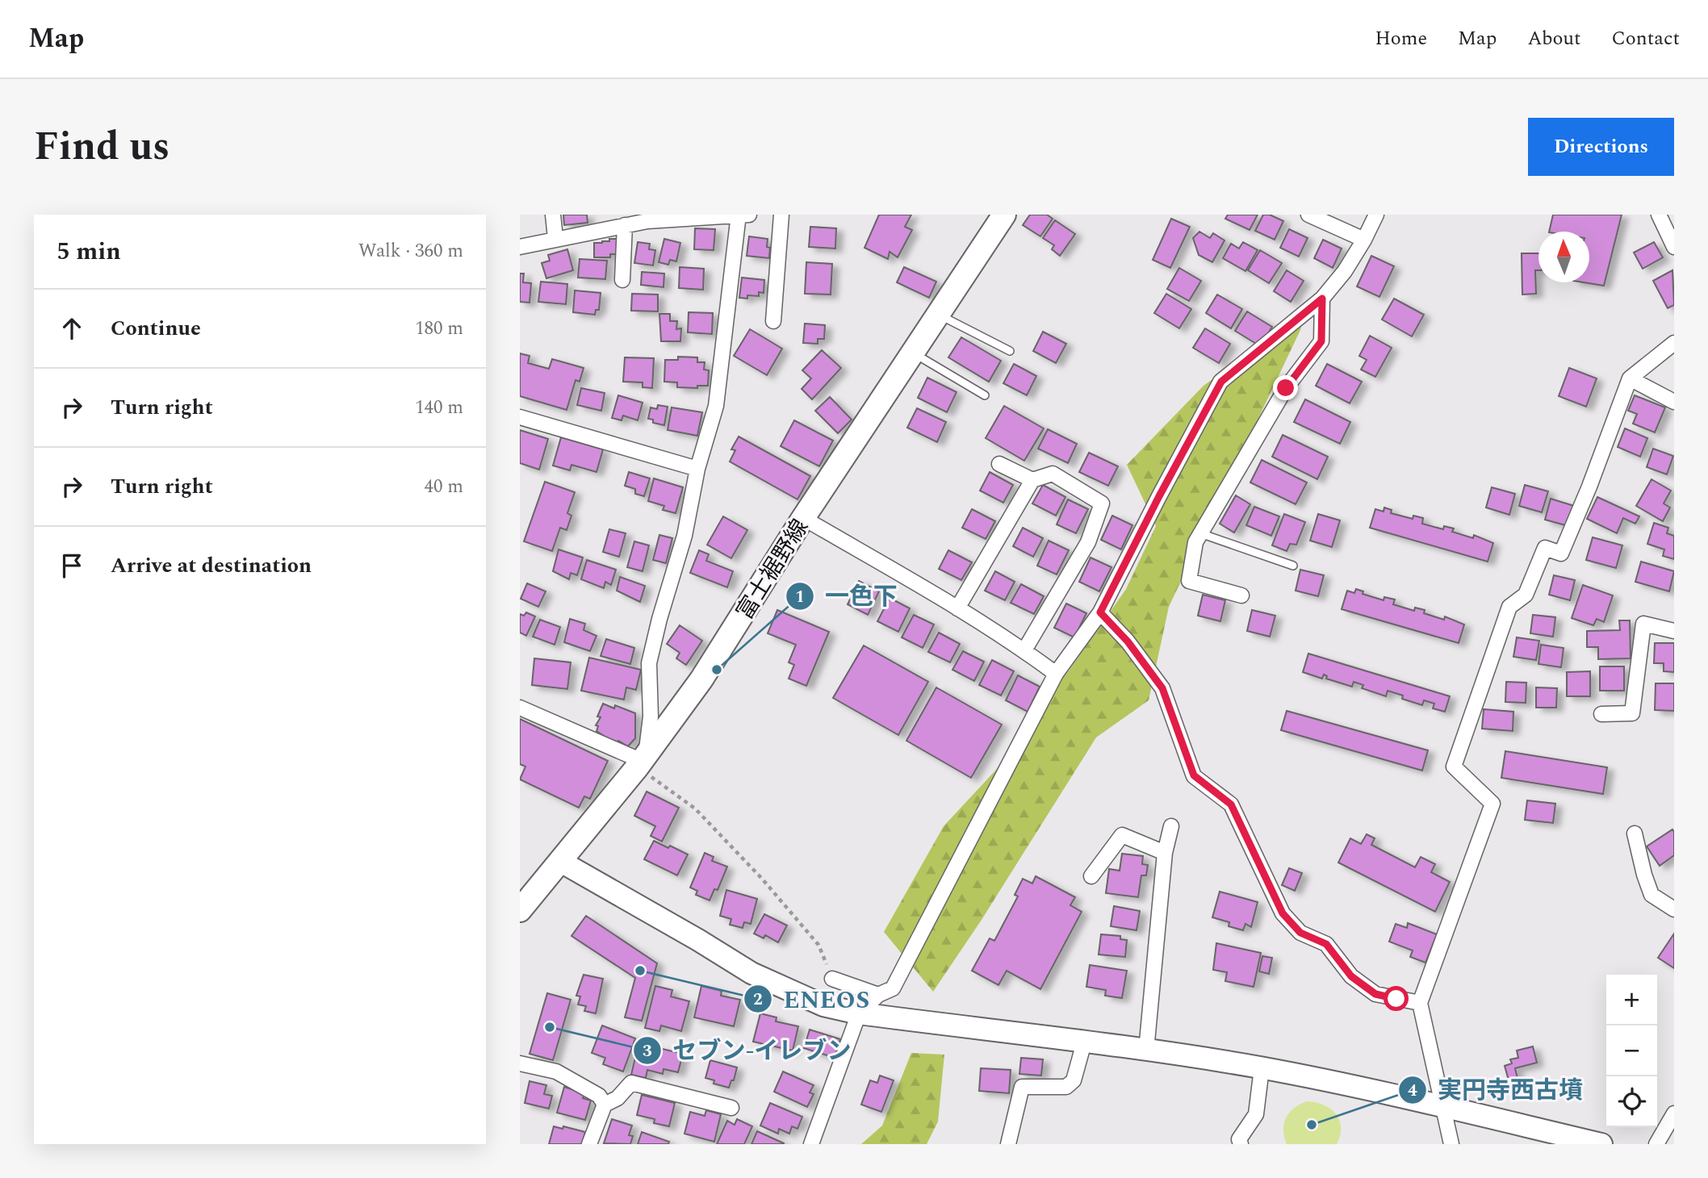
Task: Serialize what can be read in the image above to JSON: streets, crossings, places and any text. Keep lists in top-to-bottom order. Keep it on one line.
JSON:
{"streets":{"main road":["富士裾野線"]},"places":["一色下","ENEOS","セブン-イレブン","実円寺西古墳"],"north":"top","page":{"header":"Map","nav":["Home","Map","About","Contact"],"title":"Find us","buttons":"Directions","heading":["5 min","Walk · 360 m"],"list":[["Continue","180 m"],["Turn right","140 m"],["Turn right","40 m"],"Arrive at destination"],"map_buttons":["+","−"]}}
